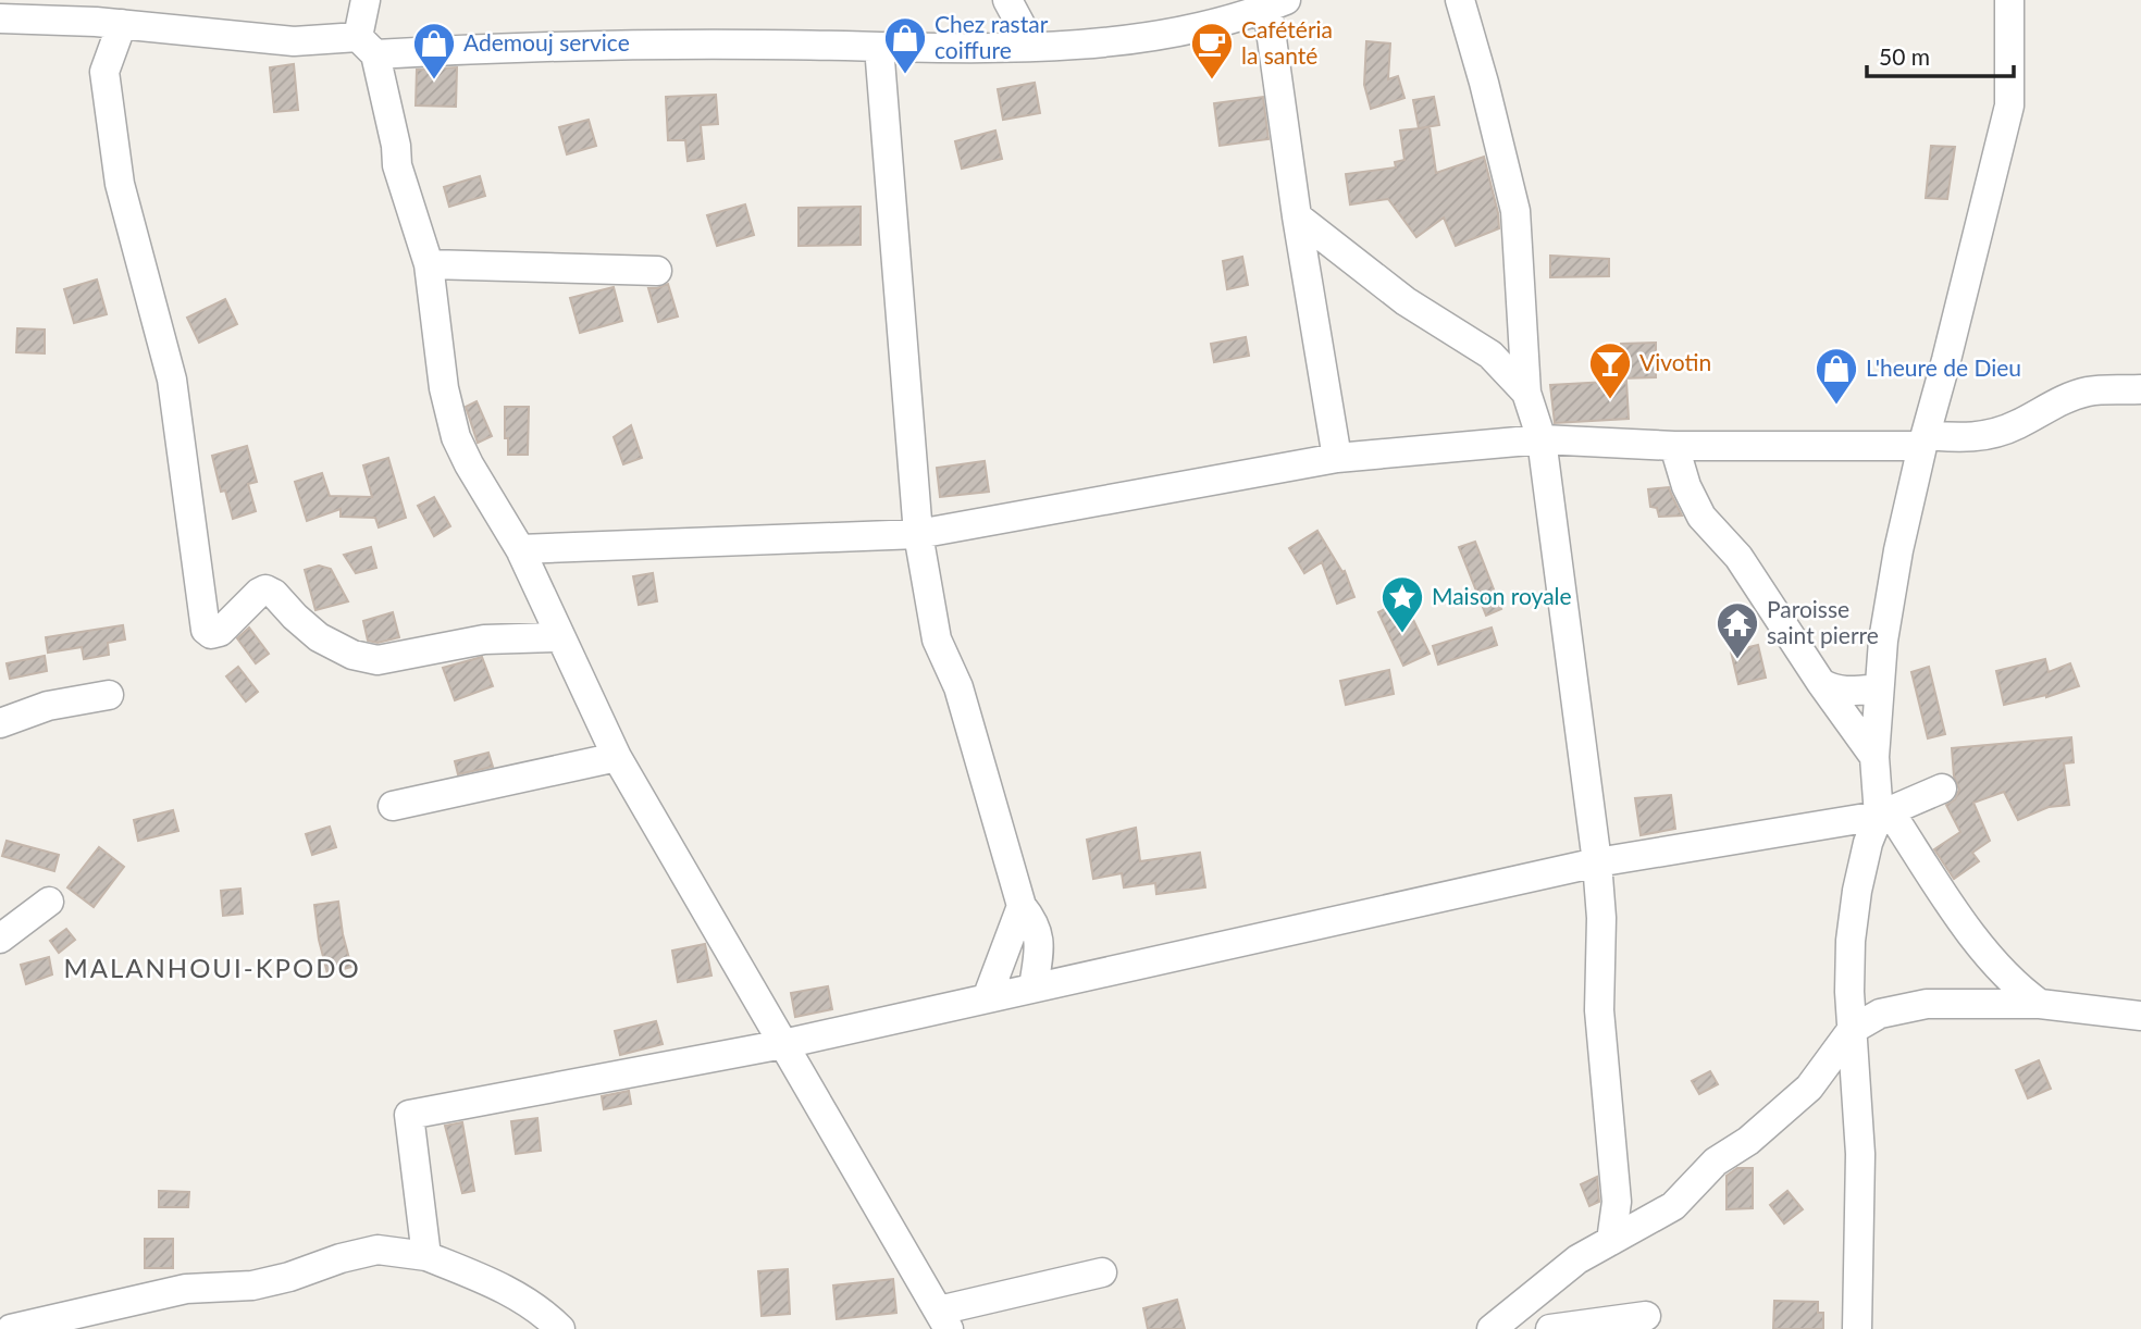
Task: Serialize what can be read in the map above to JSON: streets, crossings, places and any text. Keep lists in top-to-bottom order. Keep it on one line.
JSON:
{"districts":["MALANHOUI-KPODO"],"places":{"shop":["Chez rastar coiffure","Ademouj service","L'heure de Dieu"],"cafe":["Cafétéria la santé"],"bar":["Vivotin"],"place":["Maison royale"],"temple":["Paroisse saint pierre"]},"scale_bar":"50 m"}
